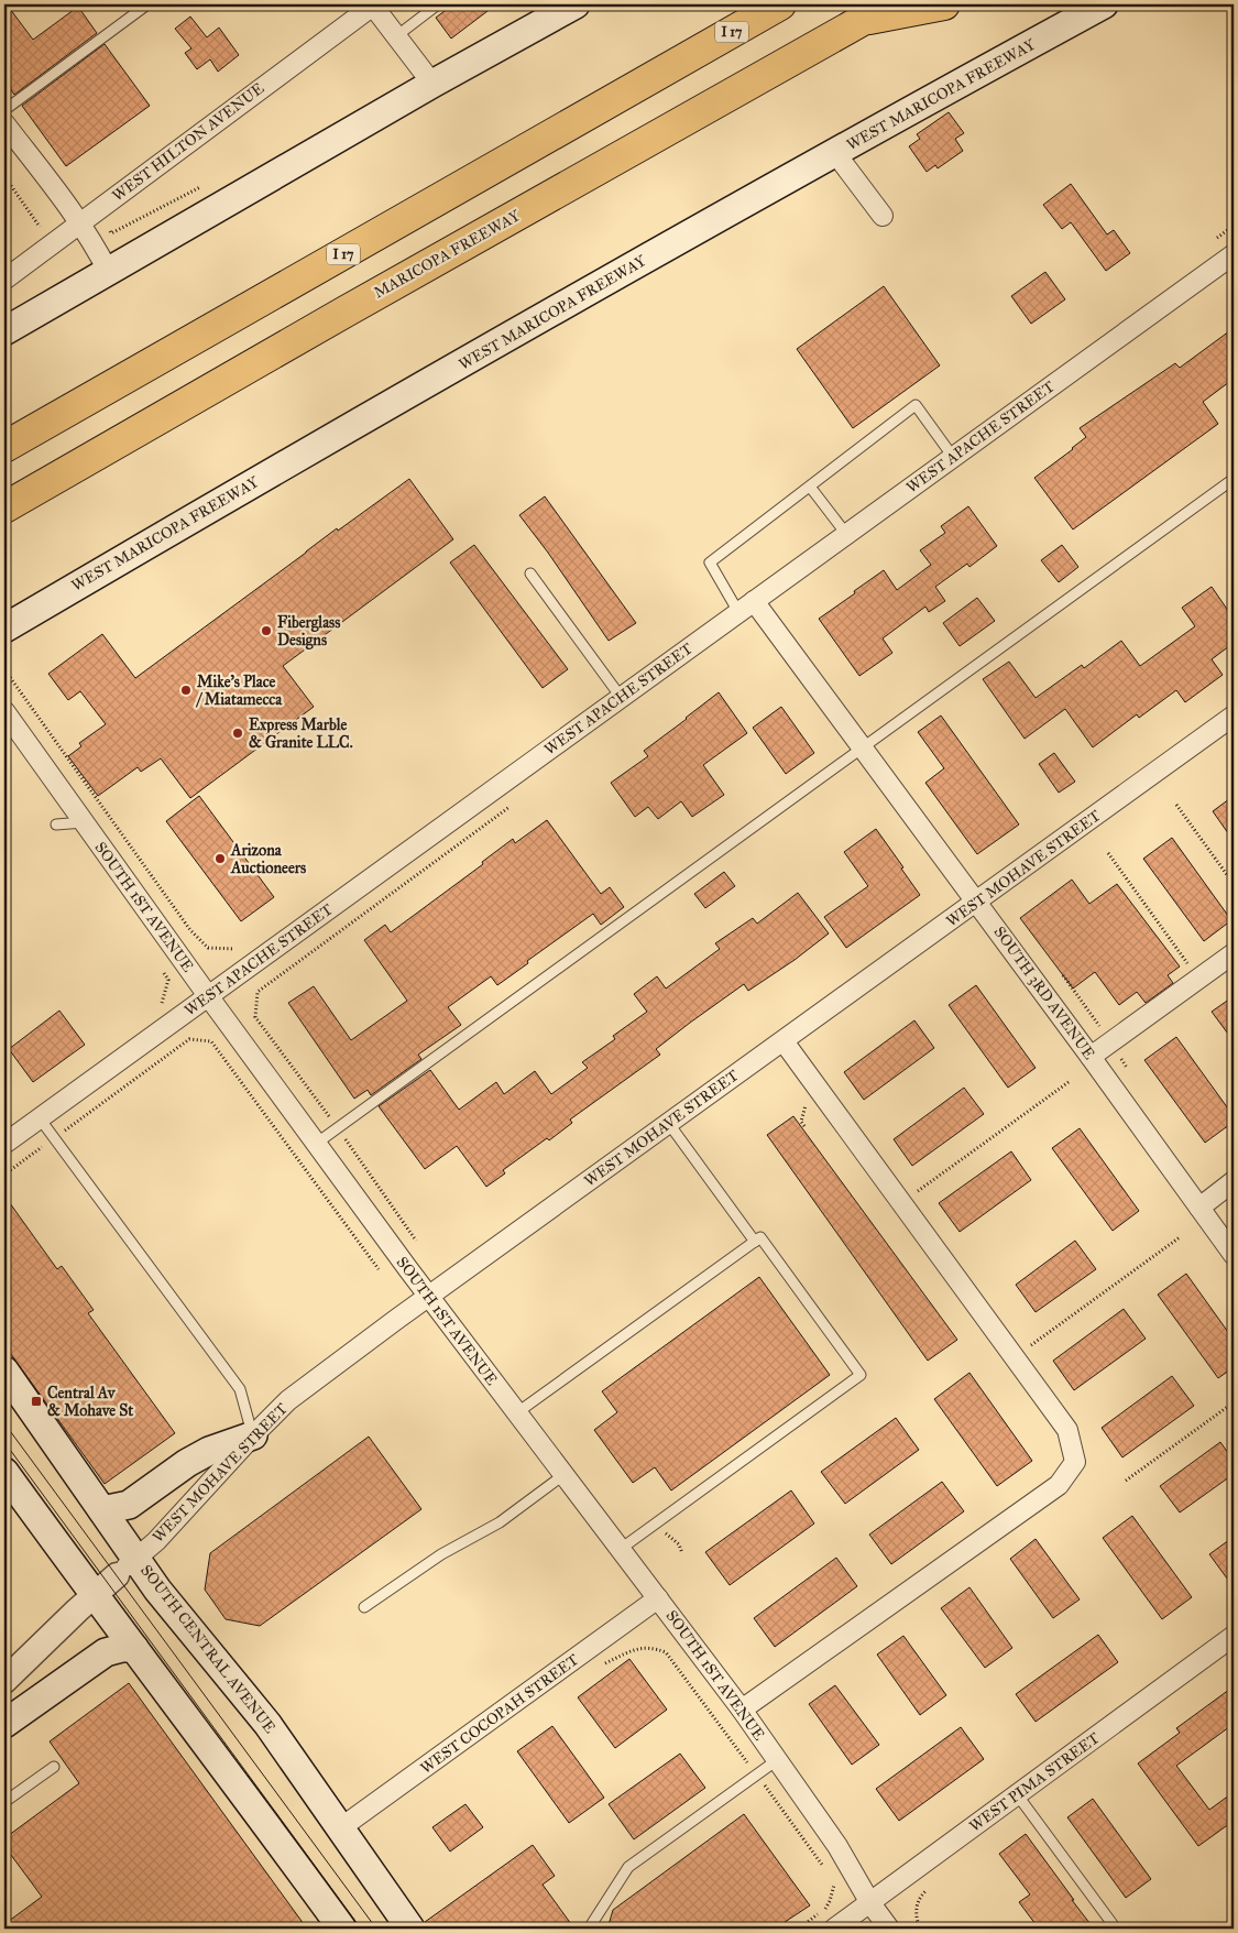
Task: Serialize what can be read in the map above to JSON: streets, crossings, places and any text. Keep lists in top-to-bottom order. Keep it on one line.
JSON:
{"streets":{"highway":["I 17","MARICOPA FREEWAY"],"main road":["WEST MARICOPA FREEWAY","SOUTH CENTRAL AVENUE"],"street":["WEST HILTON AVENUE","WEST APACHE STREET","WEST MOHAVE STREET","SOUTH 1ST AVENUE","SOUTH 3RD AVENUE","WEST COCOPAH STREET","WEST PIMA STREET"]},"crossings":[["WEST APACHE STREET","SOUTH 1ST AVENUE"],["WEST APACHE STREET","SOUTH 3RD AVENUE"],["WEST MOHAVE STREET","SOUTH 1ST AVENUE"],["WEST MOHAVE STREET","SOUTH 3RD AVENUE"],["WEST MOHAVE STREET","SOUTH CENTRAL AVENUE"],["SOUTH 1ST AVENUE","WEST COCOPAH STREET"],["SOUTH 1ST AVENUE","WEST PIMA STREET"],["SOUTH CENTRAL AVENUE","WEST COCOPAH STREET"]],"places":{"other":["Fiberglass Designs","Mike's Place / Miatamecca","Express Marble & Granite LLC.","Arizona Auctioneers"],"transit":["Central Av & Mohave St"]}}
